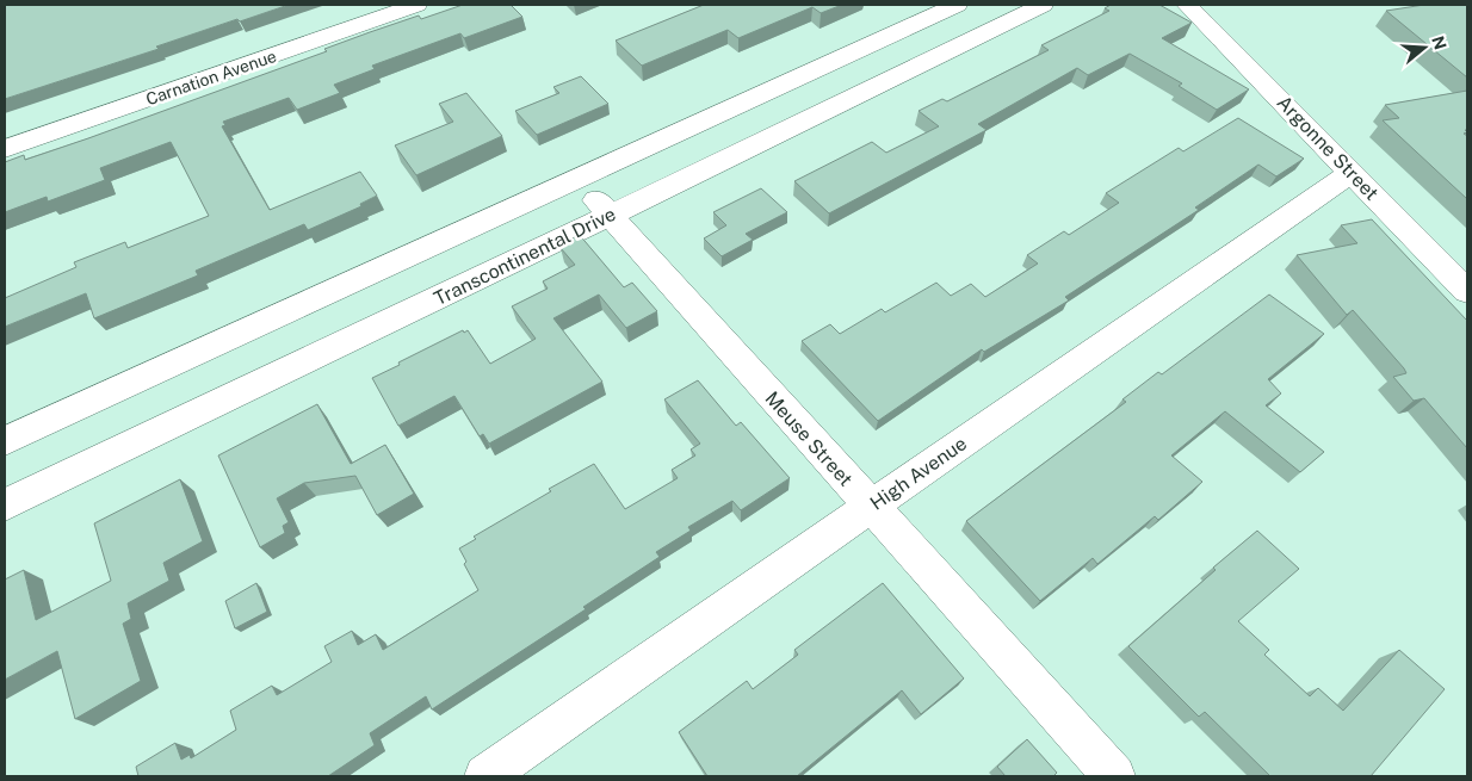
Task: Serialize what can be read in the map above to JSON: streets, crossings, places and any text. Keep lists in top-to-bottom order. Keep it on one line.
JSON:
{"streets":{"street":["Carnation Avenue","Argonne Street","Transcontinental Drive","Meuse Street","High Avenue"]},"crossings":[["Argonne Street","High Avenue"],["Transcontinental Drive","Meuse Street"],["Meuse Street","High Avenue"]],"north":"right"}
